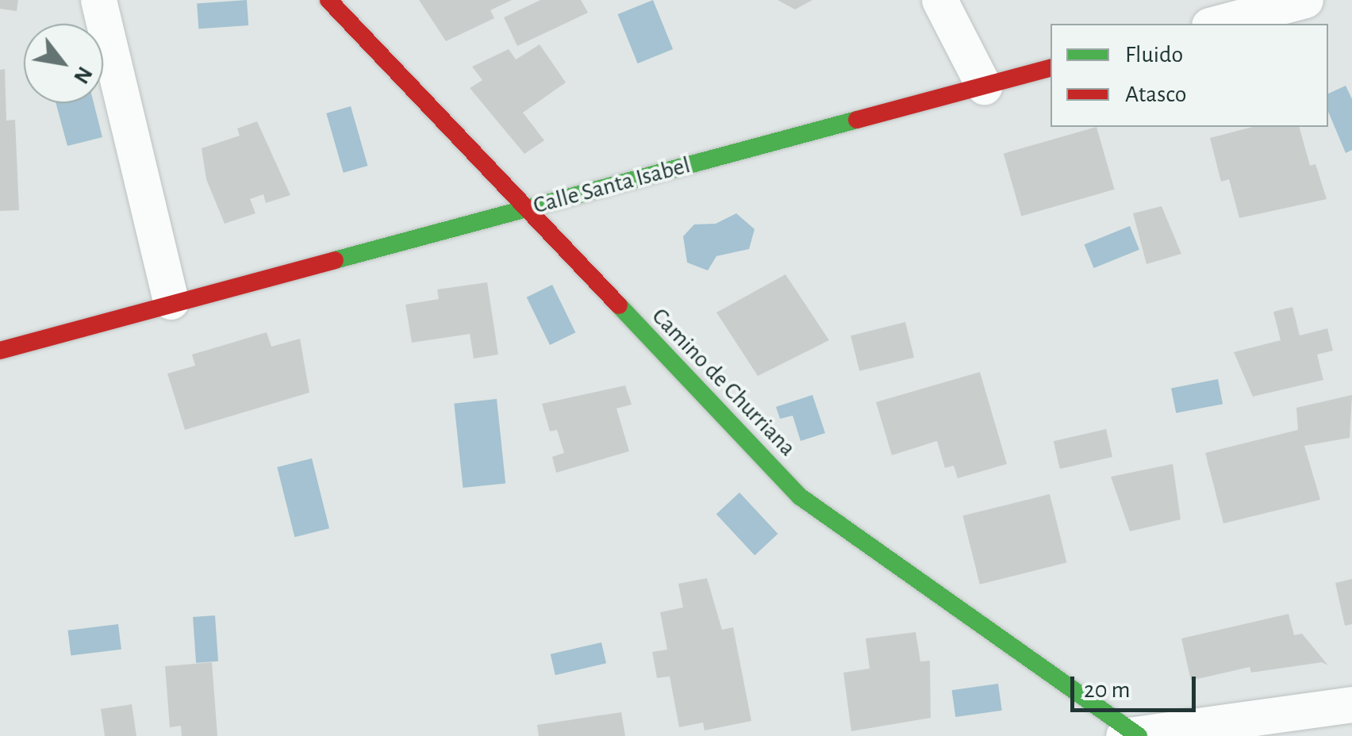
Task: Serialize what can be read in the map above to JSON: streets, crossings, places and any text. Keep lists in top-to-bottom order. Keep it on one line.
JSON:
{"streets":{"street":["Calle Santa Isabel","Camino de Churriana"]},"crossings":[["Calle Santa Isabel","Camino de Churriana"]],"legend":["Fluido","Atasco"],"scale_bar":"20 m","north":"bottom right"}
